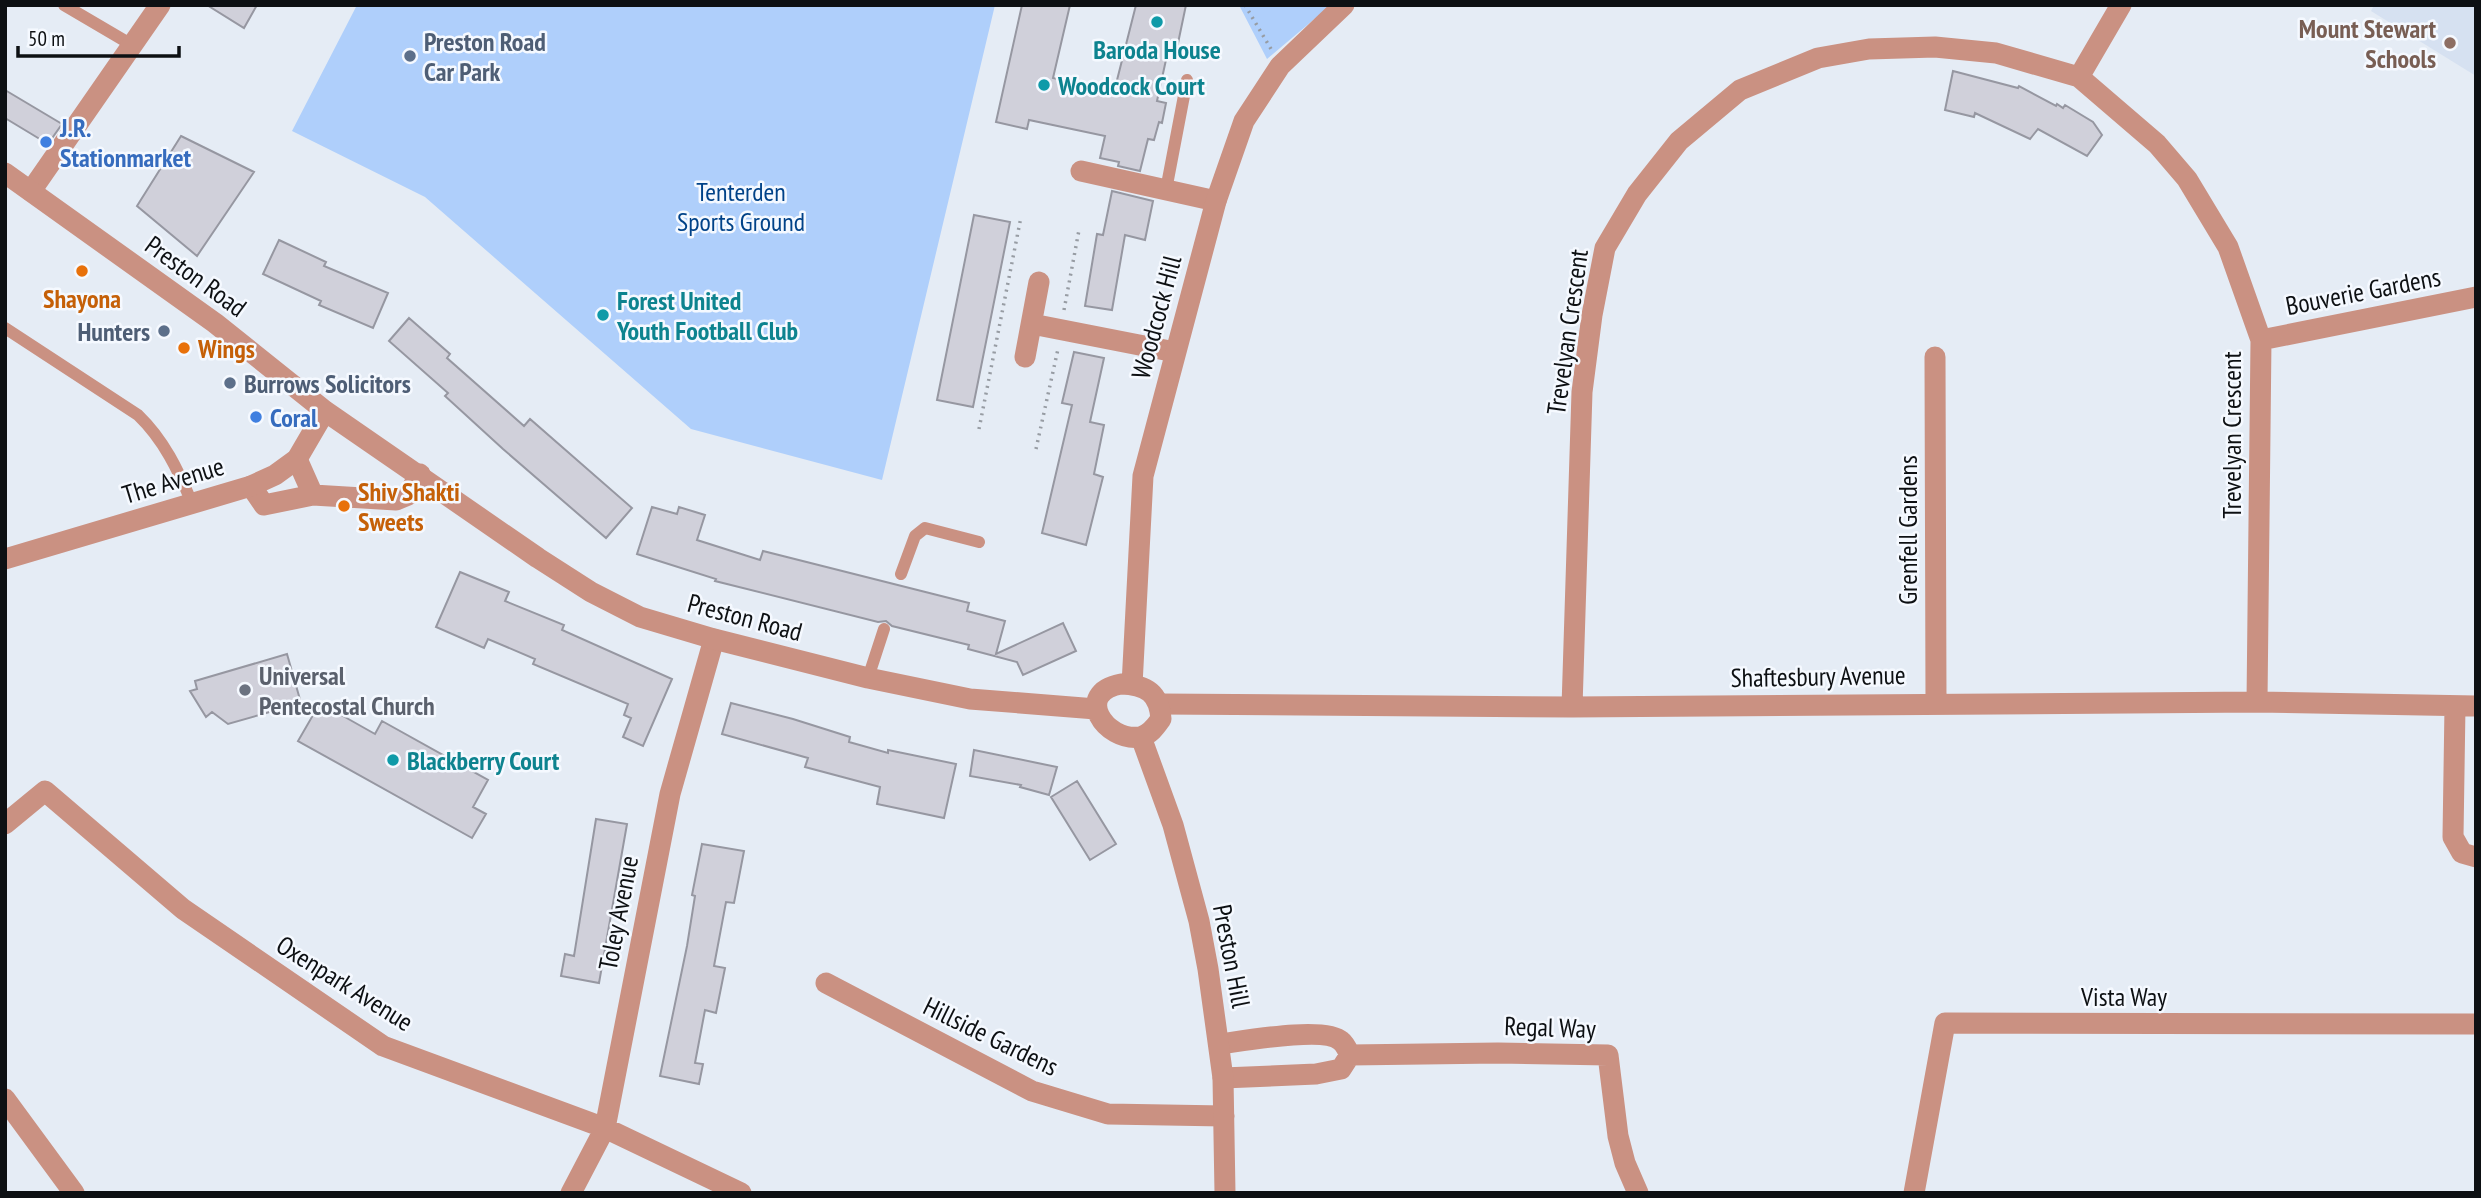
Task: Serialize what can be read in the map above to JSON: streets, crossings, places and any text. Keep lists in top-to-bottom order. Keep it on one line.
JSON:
{"streets":{"street":["Preston Road","Bouverie Gardens","Woodcock Hill","Trevelyan Crescent","The Avenue","Grenfell Gardens","Shaftesbury Avenue","Toley Avenue","Preston Hill","Oxenpark Avenue","Vista Way","Regal Way","Hillside Gardens"]},"crossings":[["Preston Road","Woodcock Hill"],["Preston Road","The Avenue"],["Preston Road","Shaftesbury Avenue"],["Preston Road","Toley Avenue"],["Preston Road","Preston Hill"],["Bouverie Gardens","Trevelyan Crescent"],["Woodcock Hill","Shaftesbury Avenue"],["Woodcock Hill","Preston Hill"],["Trevelyan Crescent","Shaftesbury Avenue"],["Grenfell Gardens","Shaftesbury Avenue"],["Shaftesbury Avenue","Preston Hill"],["Toley Avenue","Oxenpark Avenue"],["Preston Hill","Hillside Gardens"]],"parks":["Tenterden Sports Ground"],"places":["Baroda House","Mount Stewart Schools","Preston Road Car Park","Woodcock Court","J.R. Stationmarket","Shayona","Forest United Youth Football Club","Hunters","Wings","Burrows Solicitors","Coral","Shiv Shakti Sweets","Universal Pentecostal Church","Blackberry Court"],"scale_bar":"50 m"}
